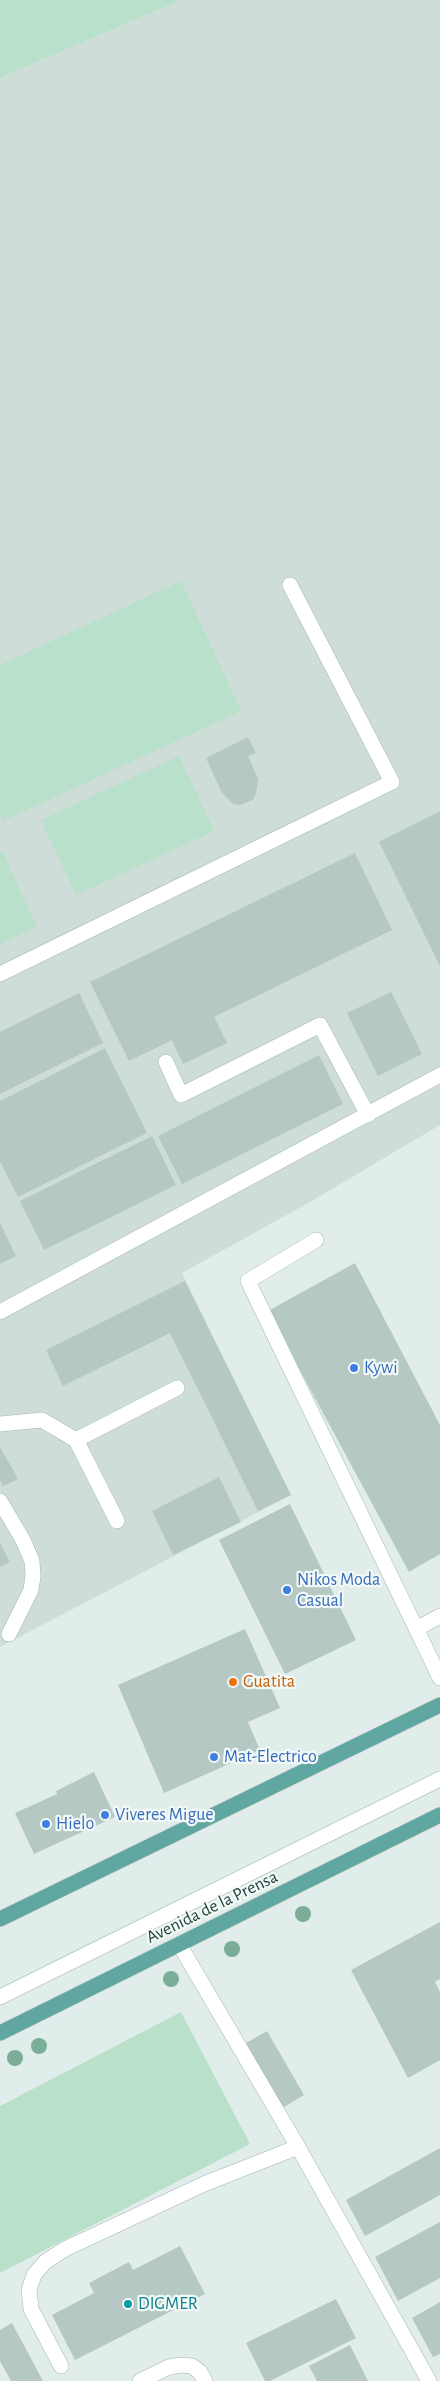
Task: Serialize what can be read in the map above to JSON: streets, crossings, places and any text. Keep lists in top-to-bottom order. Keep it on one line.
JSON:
{"streets":{"main road":["Avenida de la Prensa"]},"places":["Kywi","Nikos Moda Casual","Guatita","Mat-Electrico","Viveres Migue","Hielo","DIGMER"]}
